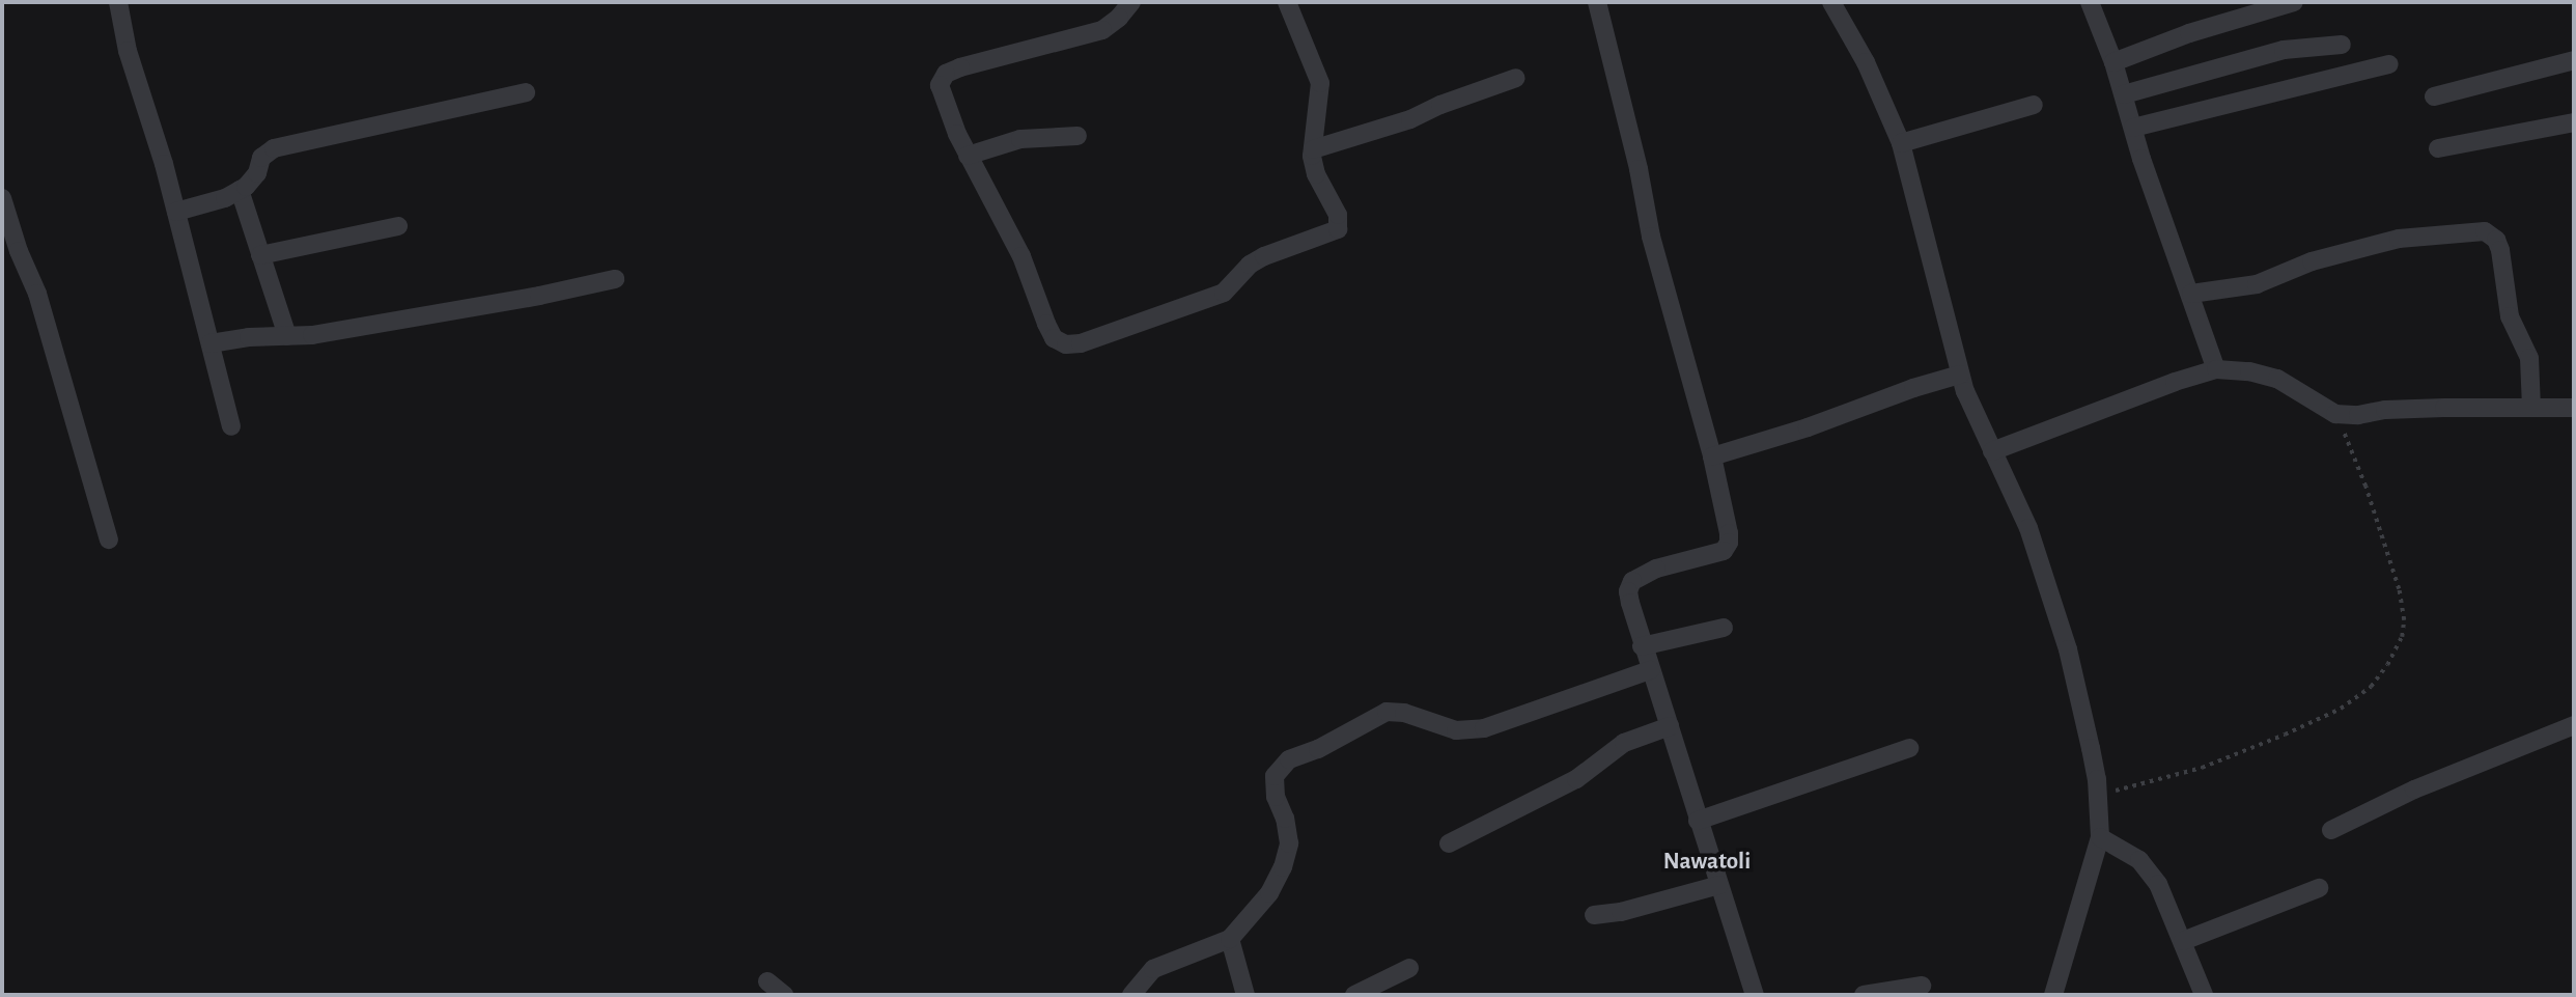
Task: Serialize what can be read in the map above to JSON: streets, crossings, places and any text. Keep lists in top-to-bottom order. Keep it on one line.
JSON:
{"districts":["Nawatoli"]}
